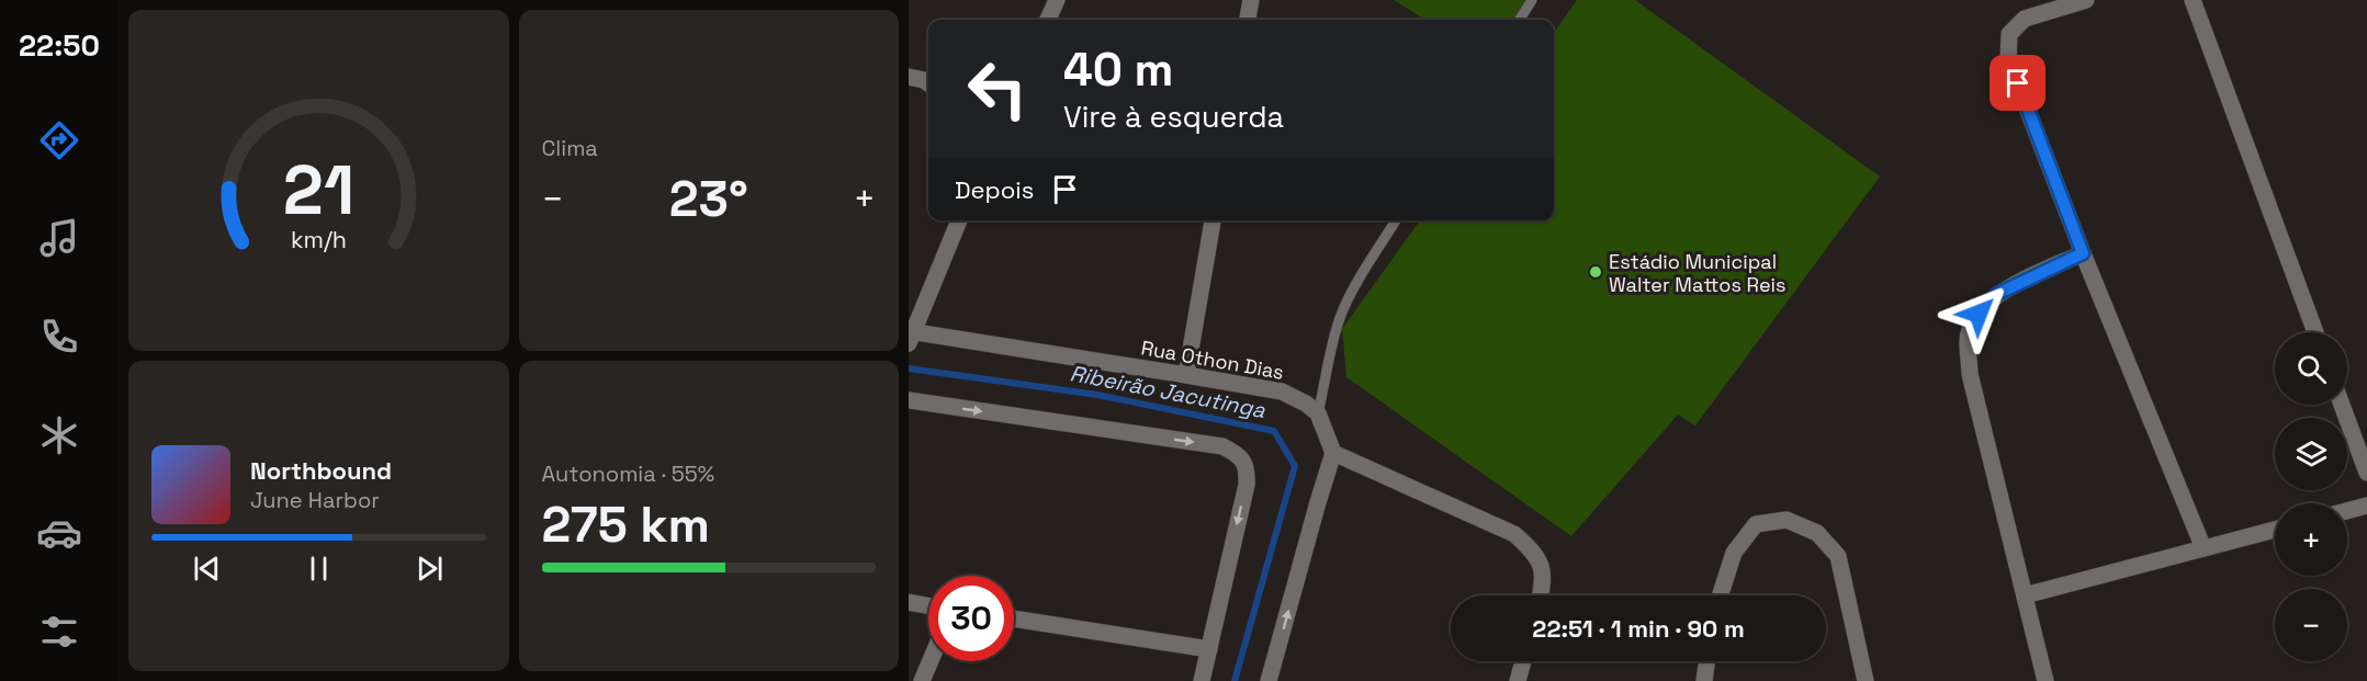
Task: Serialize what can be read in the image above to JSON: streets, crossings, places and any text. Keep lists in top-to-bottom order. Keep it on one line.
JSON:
{"streets":{"street":["Rua Othon Dias"]},"water":["Ribeirão Jacutinga"],"places":["Estádio Municipal Walter Mattos Reis"],"page":{"tabs":"22:50","tile":["Clima",["Autonomia · 55%","275 km"]],"turn":["40 m","Vire à esquerda"],"then":"Depois","heat":["−","23°","+"],"map_buttons":["+","−"],"song":["Northbound","June Harbor"],"limit":"30","trip":"22:51 · 1 min · 90 m","gauge":["21","km/h"]}}
